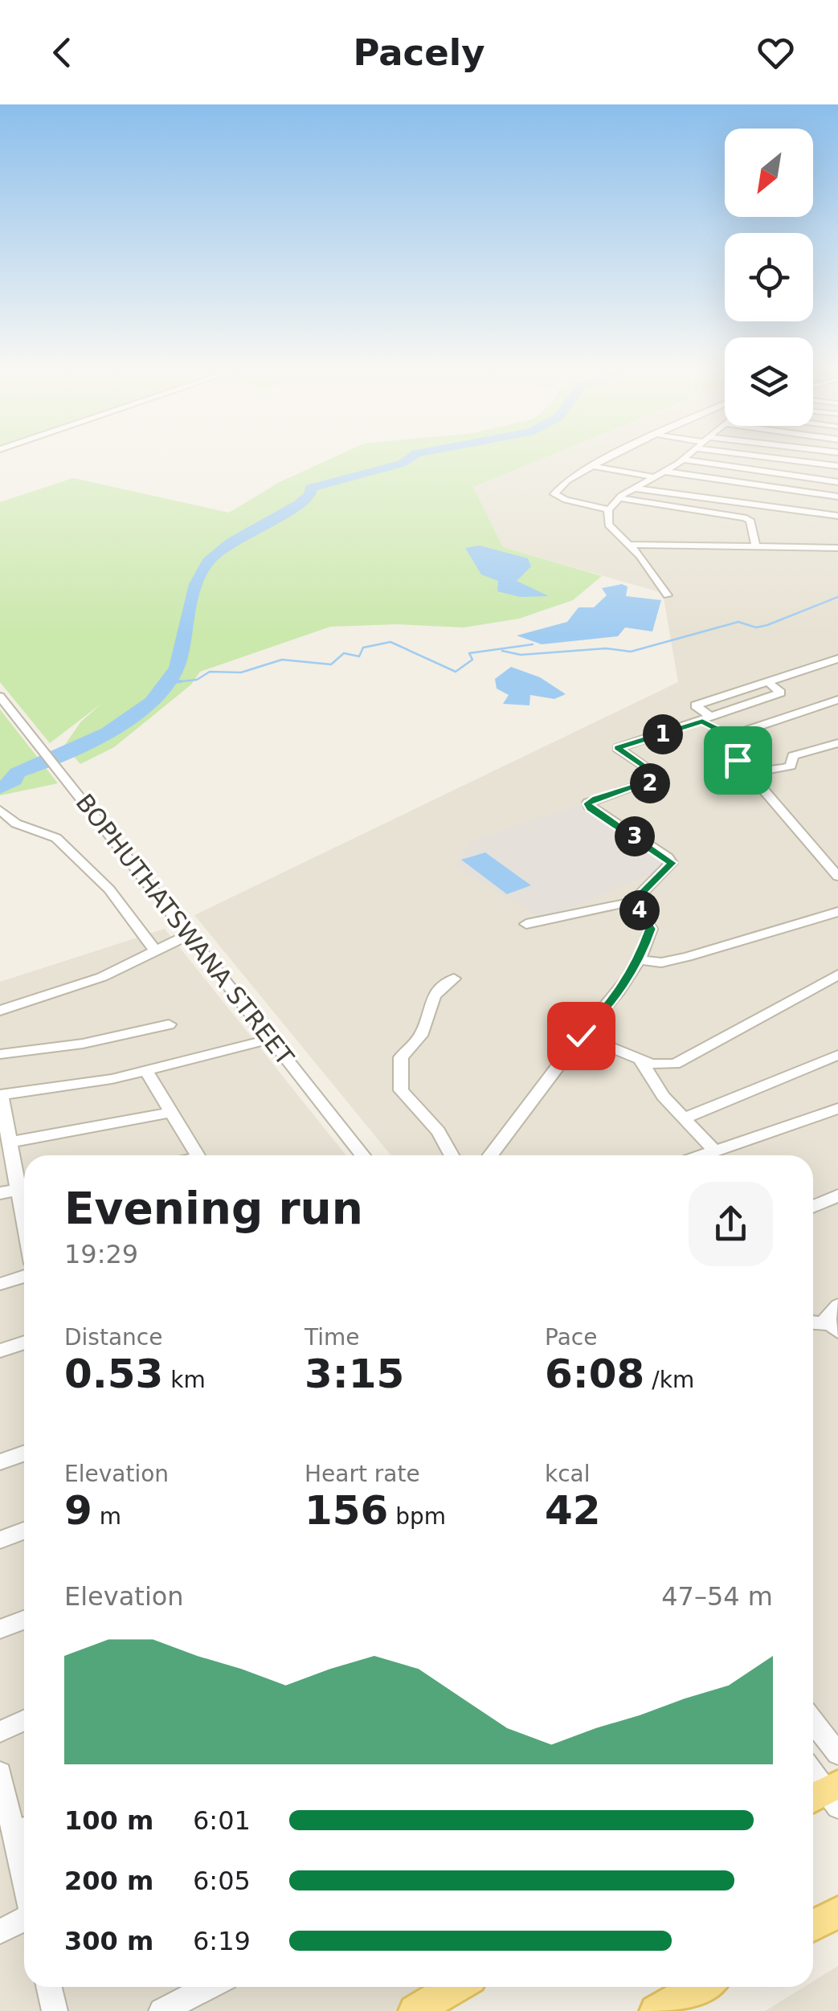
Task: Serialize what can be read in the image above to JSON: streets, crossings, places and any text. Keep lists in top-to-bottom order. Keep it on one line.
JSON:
{"streets":{"street":["BOPHUTHATSWANA STREET"]},"north":"bottom left","page":{"header":"Pacely","pins":["1","2","3","4"],"heading":["Evening run","19:29"],"stats":[["Distance","0.53 km"],["Time","3:15"],["Pace","6:08 /km"],["Elevation","9 m"],["Heart rate","156 bpm"],["kcal","42"]],"chart":["Elevation","47–54 m"],"list":[{"name":"100 m","note":"6:01"},{"name":"200 m","note":"6:05"},{"name":"300 m","note":"6:19"}]}}
